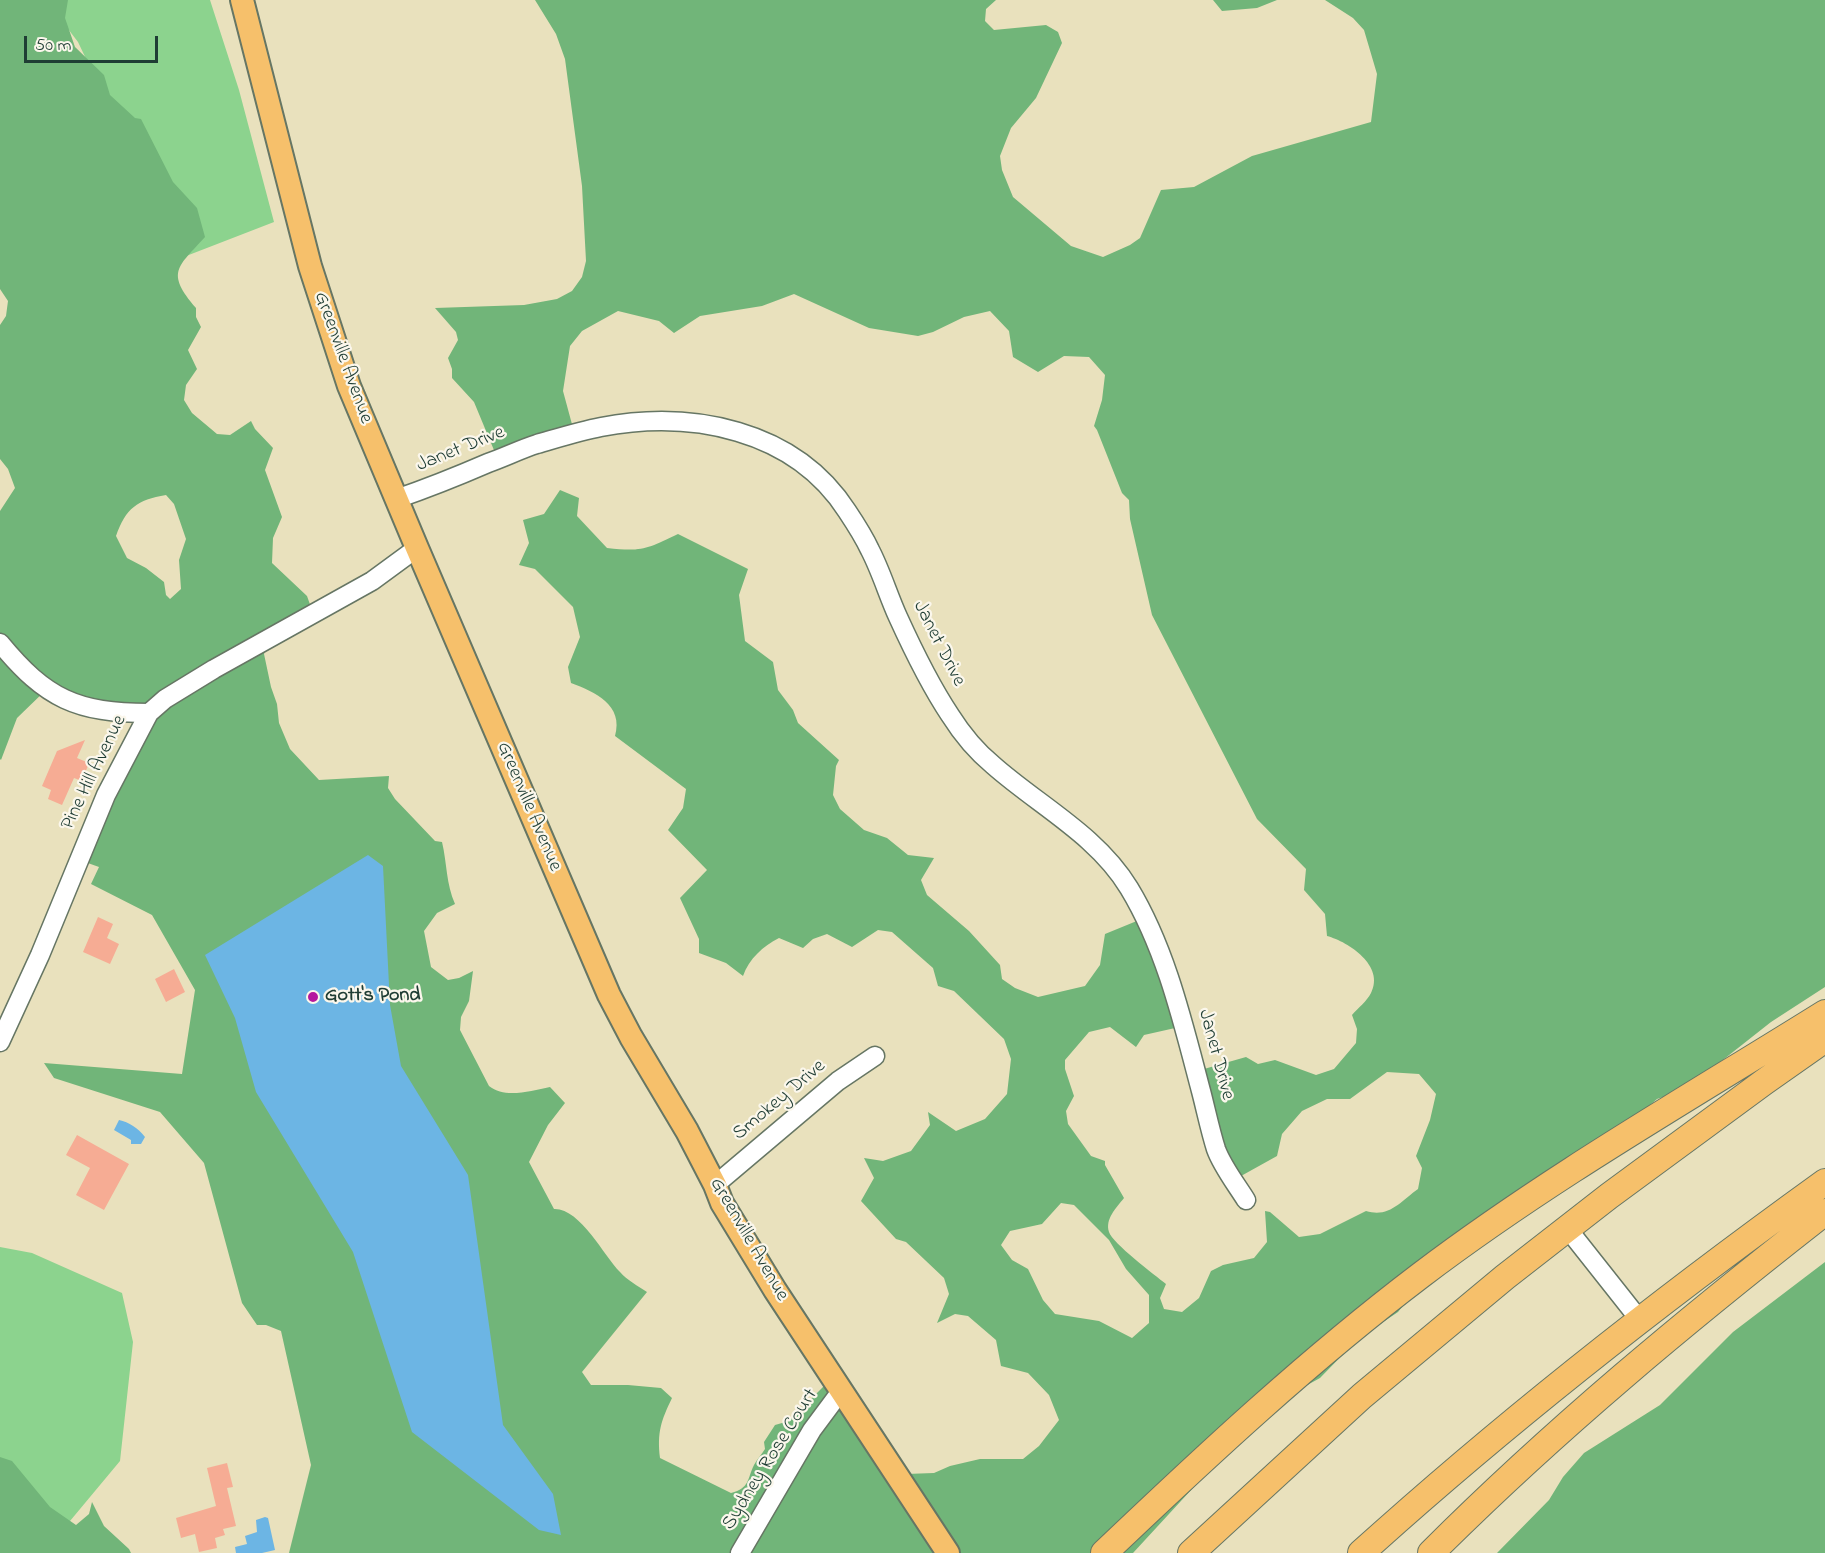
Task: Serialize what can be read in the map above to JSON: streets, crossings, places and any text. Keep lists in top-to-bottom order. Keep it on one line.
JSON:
{"streets":{"main road":["Greenville Avenue"],"street":["Janet Drive","Pine Hill Avenue","Smokey Drive","Sydney Rose Court"]},"crossings":[["Greenville Avenue","Janet Drive"],["Greenville Avenue","Pine Hill Avenue"],["Greenville Avenue","Smokey Drive"],["Greenville Avenue","Sydney Rose Court"]],"places":["Gott's Pond"],"scale_bar":"50 m"}
